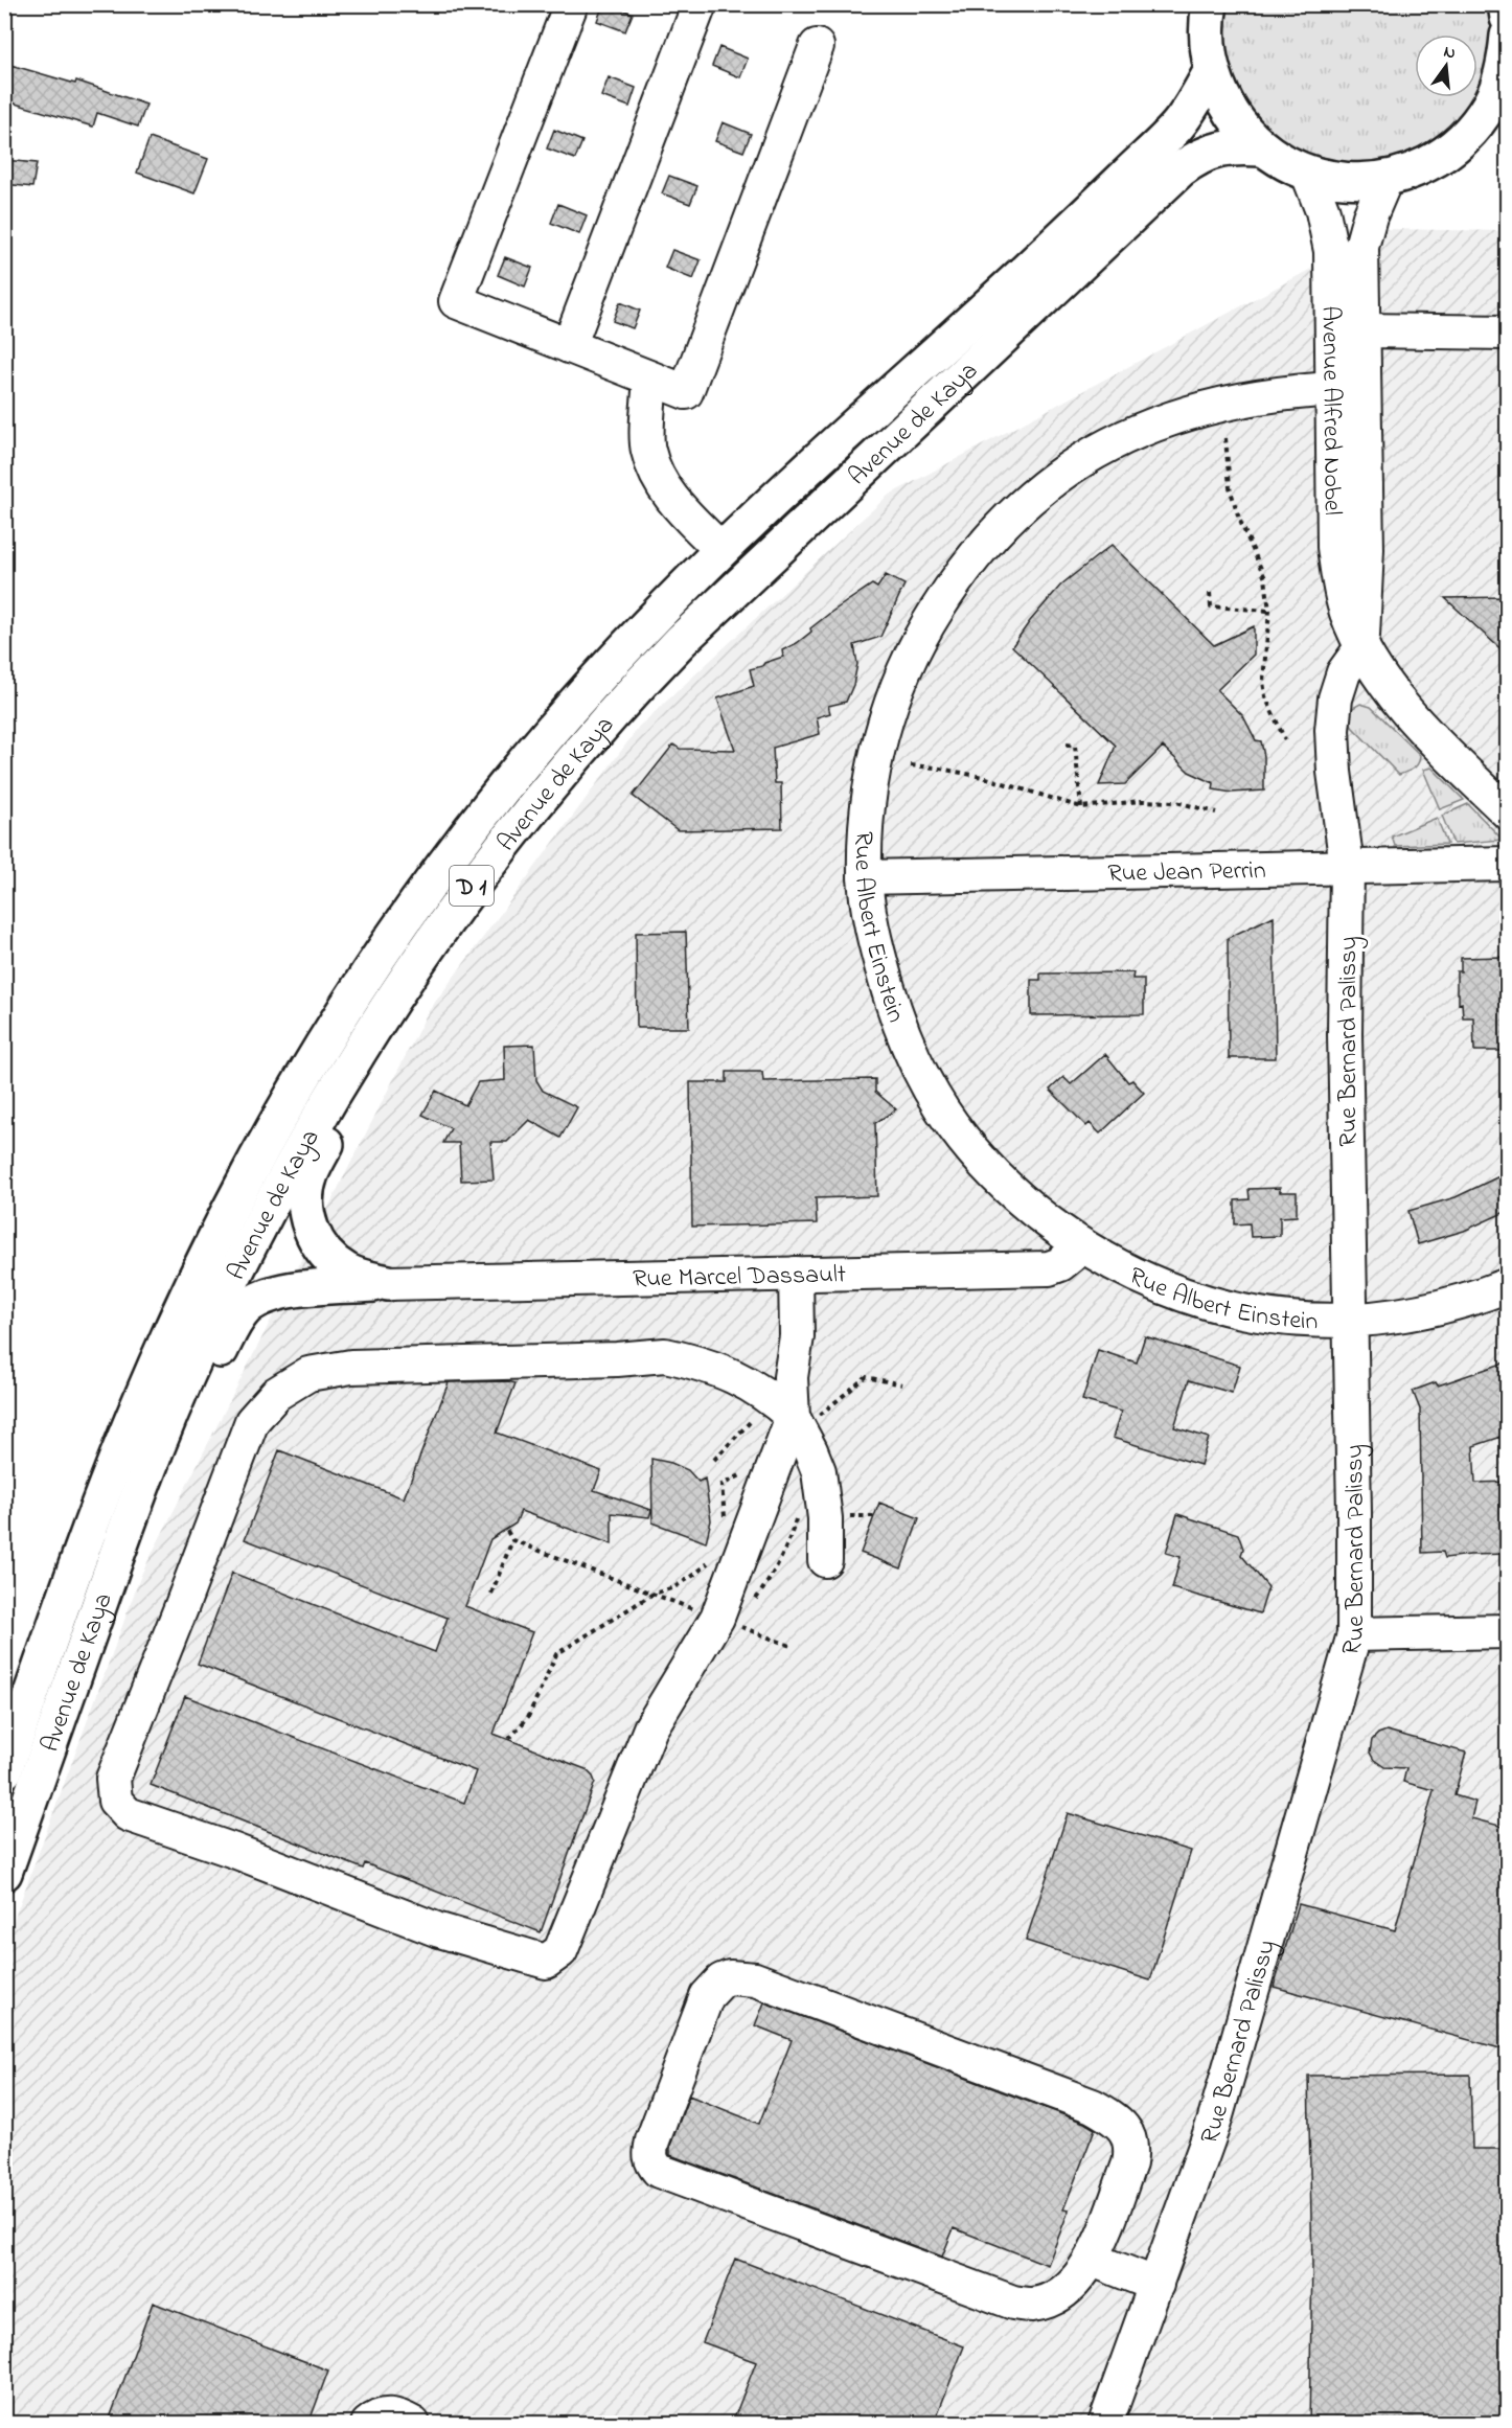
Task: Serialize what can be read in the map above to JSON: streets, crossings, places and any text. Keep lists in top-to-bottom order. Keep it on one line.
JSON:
{"streets":{"main road":["Avenue de Kaya","D 1"],"street":["Avenue Alfred Nobel","Rue Jean Perrin","Rue Albert Einstein","Rue Bernard Palissy","Rue Marcel Dassault"]},"crossings":[["Avenue Alfred Nobel","Rue Albert Einstein"],["Avenue Alfred Nobel","Rue Bernard Palissy"],["Rue Jean Perrin","Rue Albert Einstein"],["Rue Jean Perrin","Rue Bernard Palissy"],["Rue Albert Einstein","Rue Bernard Palissy"],["Rue Albert Einstein","Rue Marcel Dassault"]],"north":"top"}
